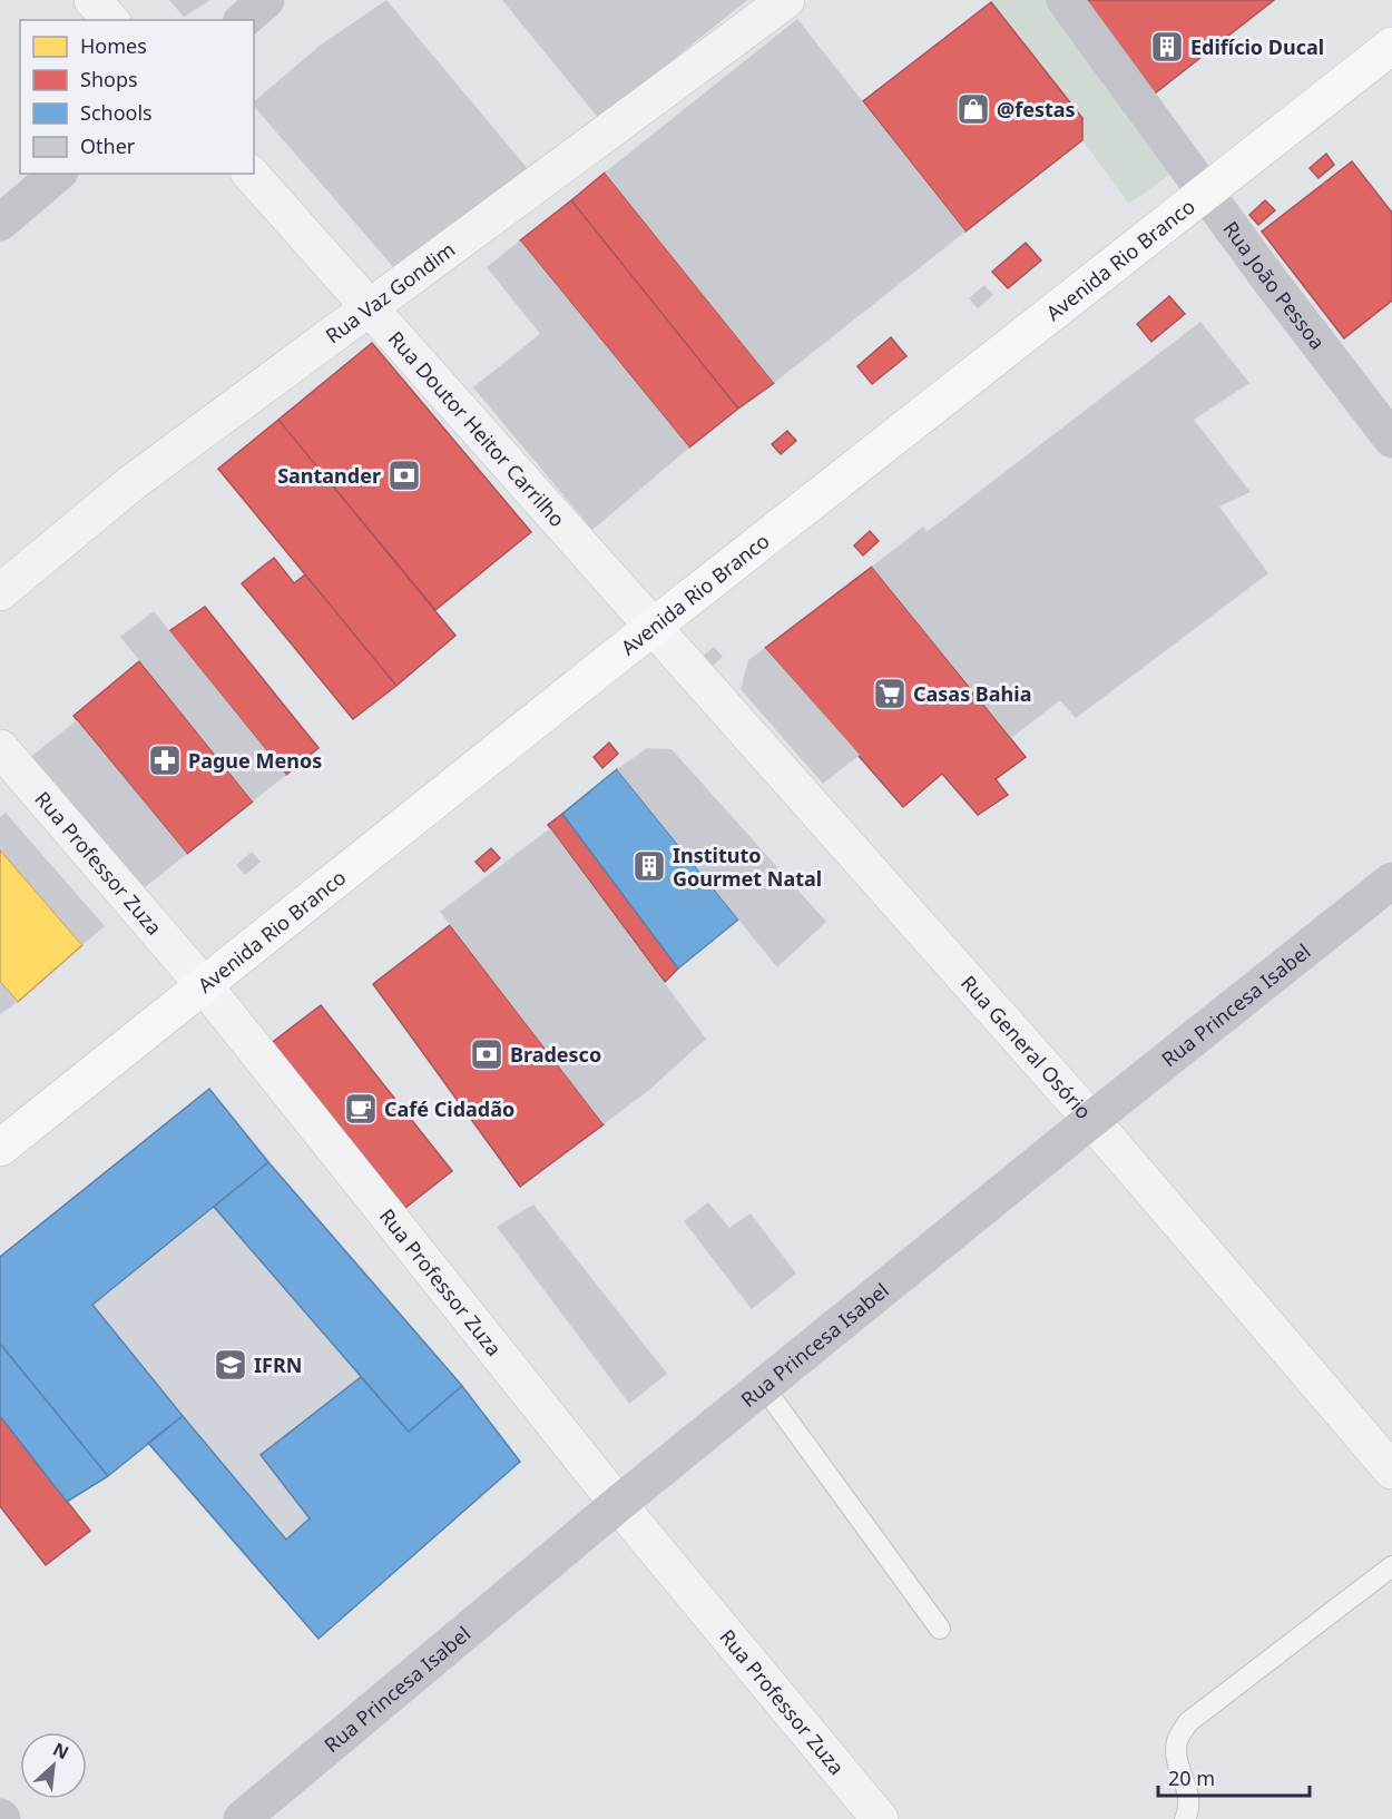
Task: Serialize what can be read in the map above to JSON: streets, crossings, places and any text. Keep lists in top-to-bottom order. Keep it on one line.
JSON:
{"streets":{"main road":["Avenida Rio Branco"],"street":["Rua João Pessoa","Rua Vaz Gondim","Rua Doutor Heitor Carrilho","Rua Professor Zuza","Rua Princesa Isabel","Rua General Osório"]},"crossings":[["Avenida Rio Branco","Rua João Pessoa"],["Avenida Rio Branco","Rua Doutor Heitor Carrilho"],["Avenida Rio Branco","Rua Professor Zuza"],["Avenida Rio Branco","Rua General Osório"],["Rua Vaz Gondim","Rua Doutor Heitor Carrilho"],["Rua Doutor Heitor Carrilho","Rua General Osório"],["Rua Professor Zuza","Rua Princesa Isabel"],["Rua Princesa Isabel","Rua General Osório"]],"places":{"building":["Edifício Ducal","Instituto Gourmet Natal"],"shop":["@festas"],"bank":["Santander","Bradesco"],"supermarket":["Casas Bahia"],"pharmacy":["Pague Menos"],"cafe":["Café Cidadão"],"school or university":["IFRN"]},"legend":["Homes","Shops","Schools","Other"],"scale_bar":"20 m","north":"top right"}
